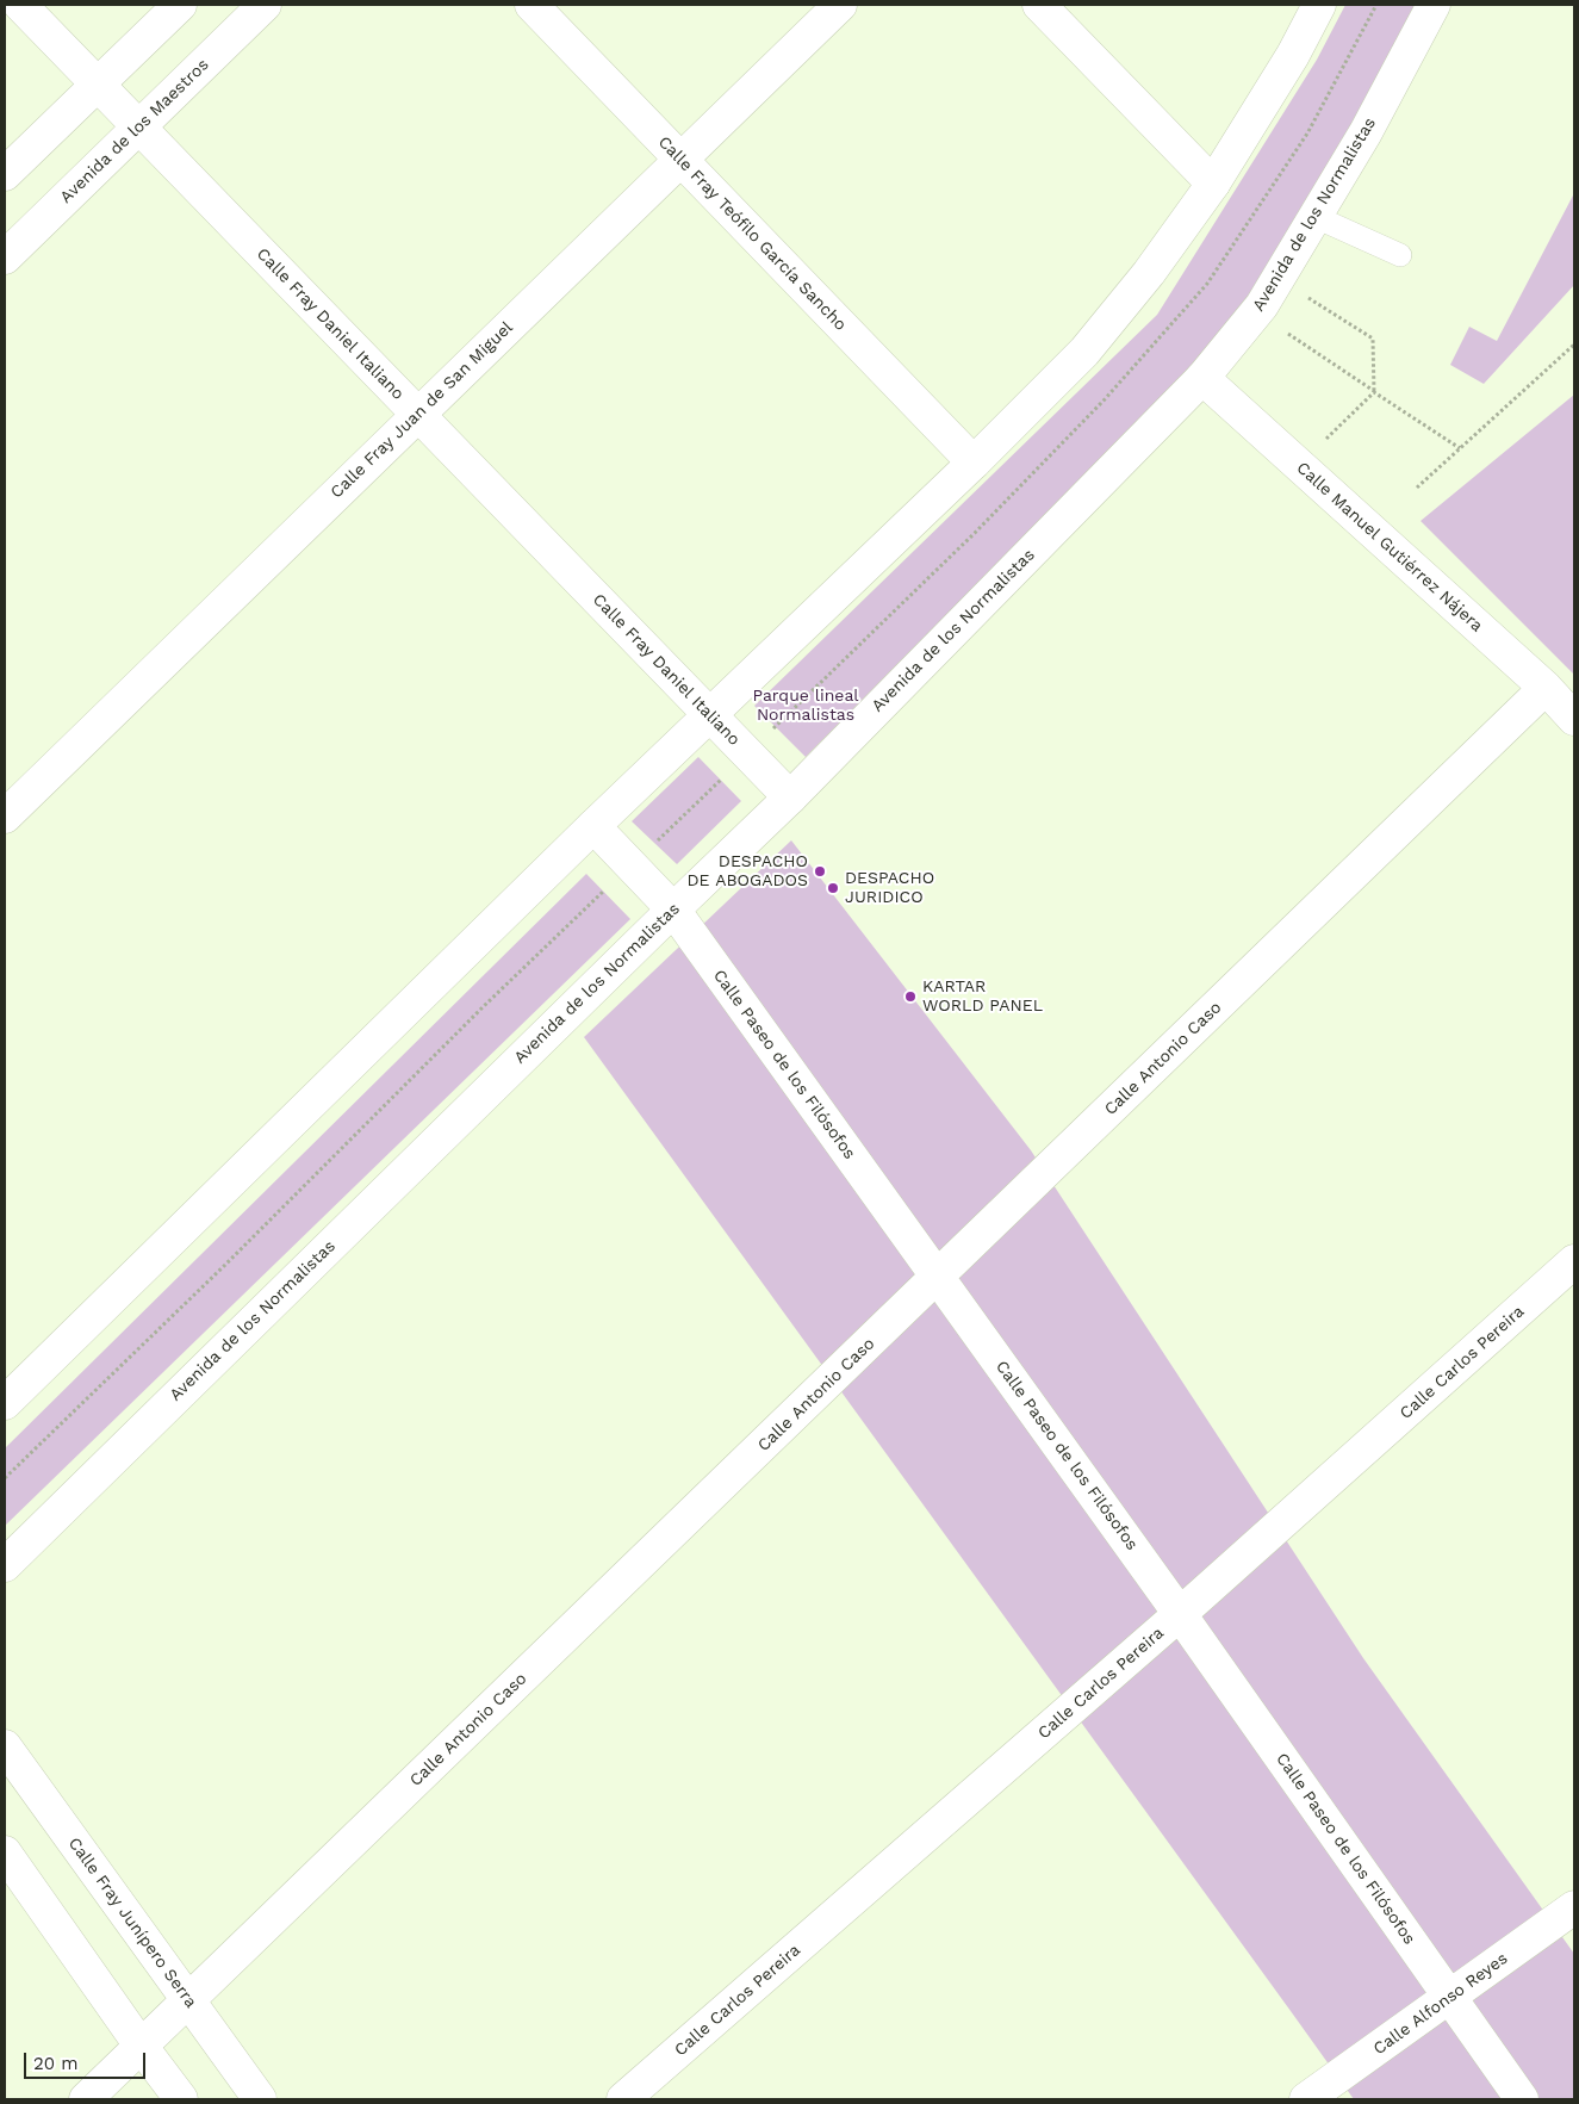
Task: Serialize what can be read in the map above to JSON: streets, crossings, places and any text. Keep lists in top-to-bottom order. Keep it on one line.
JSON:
{"streets":{"street":["Avenida de los Maestros","Avenida de los Normalistas","Calle Fray Teófilo García Sancho","Calle Fray Daniel Italiano","Calle Fray Juan de San Miguel","Calle Manuel Gutiérrez Nájera","Calle Antonio Caso","Calle Paseo de los Filósofos","Calle Carlos Pereira","Calle Fray Junípero Serra","Calle Alfonso Reyes"]},"crossings":[["Avenida de los Maestros","Calle Fray Daniel Italiano"],["Avenida de los Normalistas","Calle Fray Daniel Italiano"],["Avenida de los Normalistas","Calle Manuel Gutiérrez Nájera"],["Avenida de los Normalistas","Calle Paseo de los Filósofos"],["Calle Fray Teófilo García Sancho","Calle Fray Juan de San Miguel"],["Calle Fray Daniel Italiano","Calle Fray Juan de San Miguel"],["Calle Manuel Gutiérrez Nájera","Calle Antonio Caso"],["Calle Antonio Caso","Calle Paseo de los Filósofos"],["Calle Antonio Caso","Calle Fray Junípero Serra"],["Calle Paseo de los Filósofos","Calle Carlos Pereira"],["Calle Paseo de los Filósofos","Calle Alfonso Reyes"]],"parks":["Parque lineal Normalistas"],"places":["DESPACHO DE ABOGADOS","DESPACHO JURIDICO","KARTAR WORLD PANEL"],"scale_bar":"20 m"}
